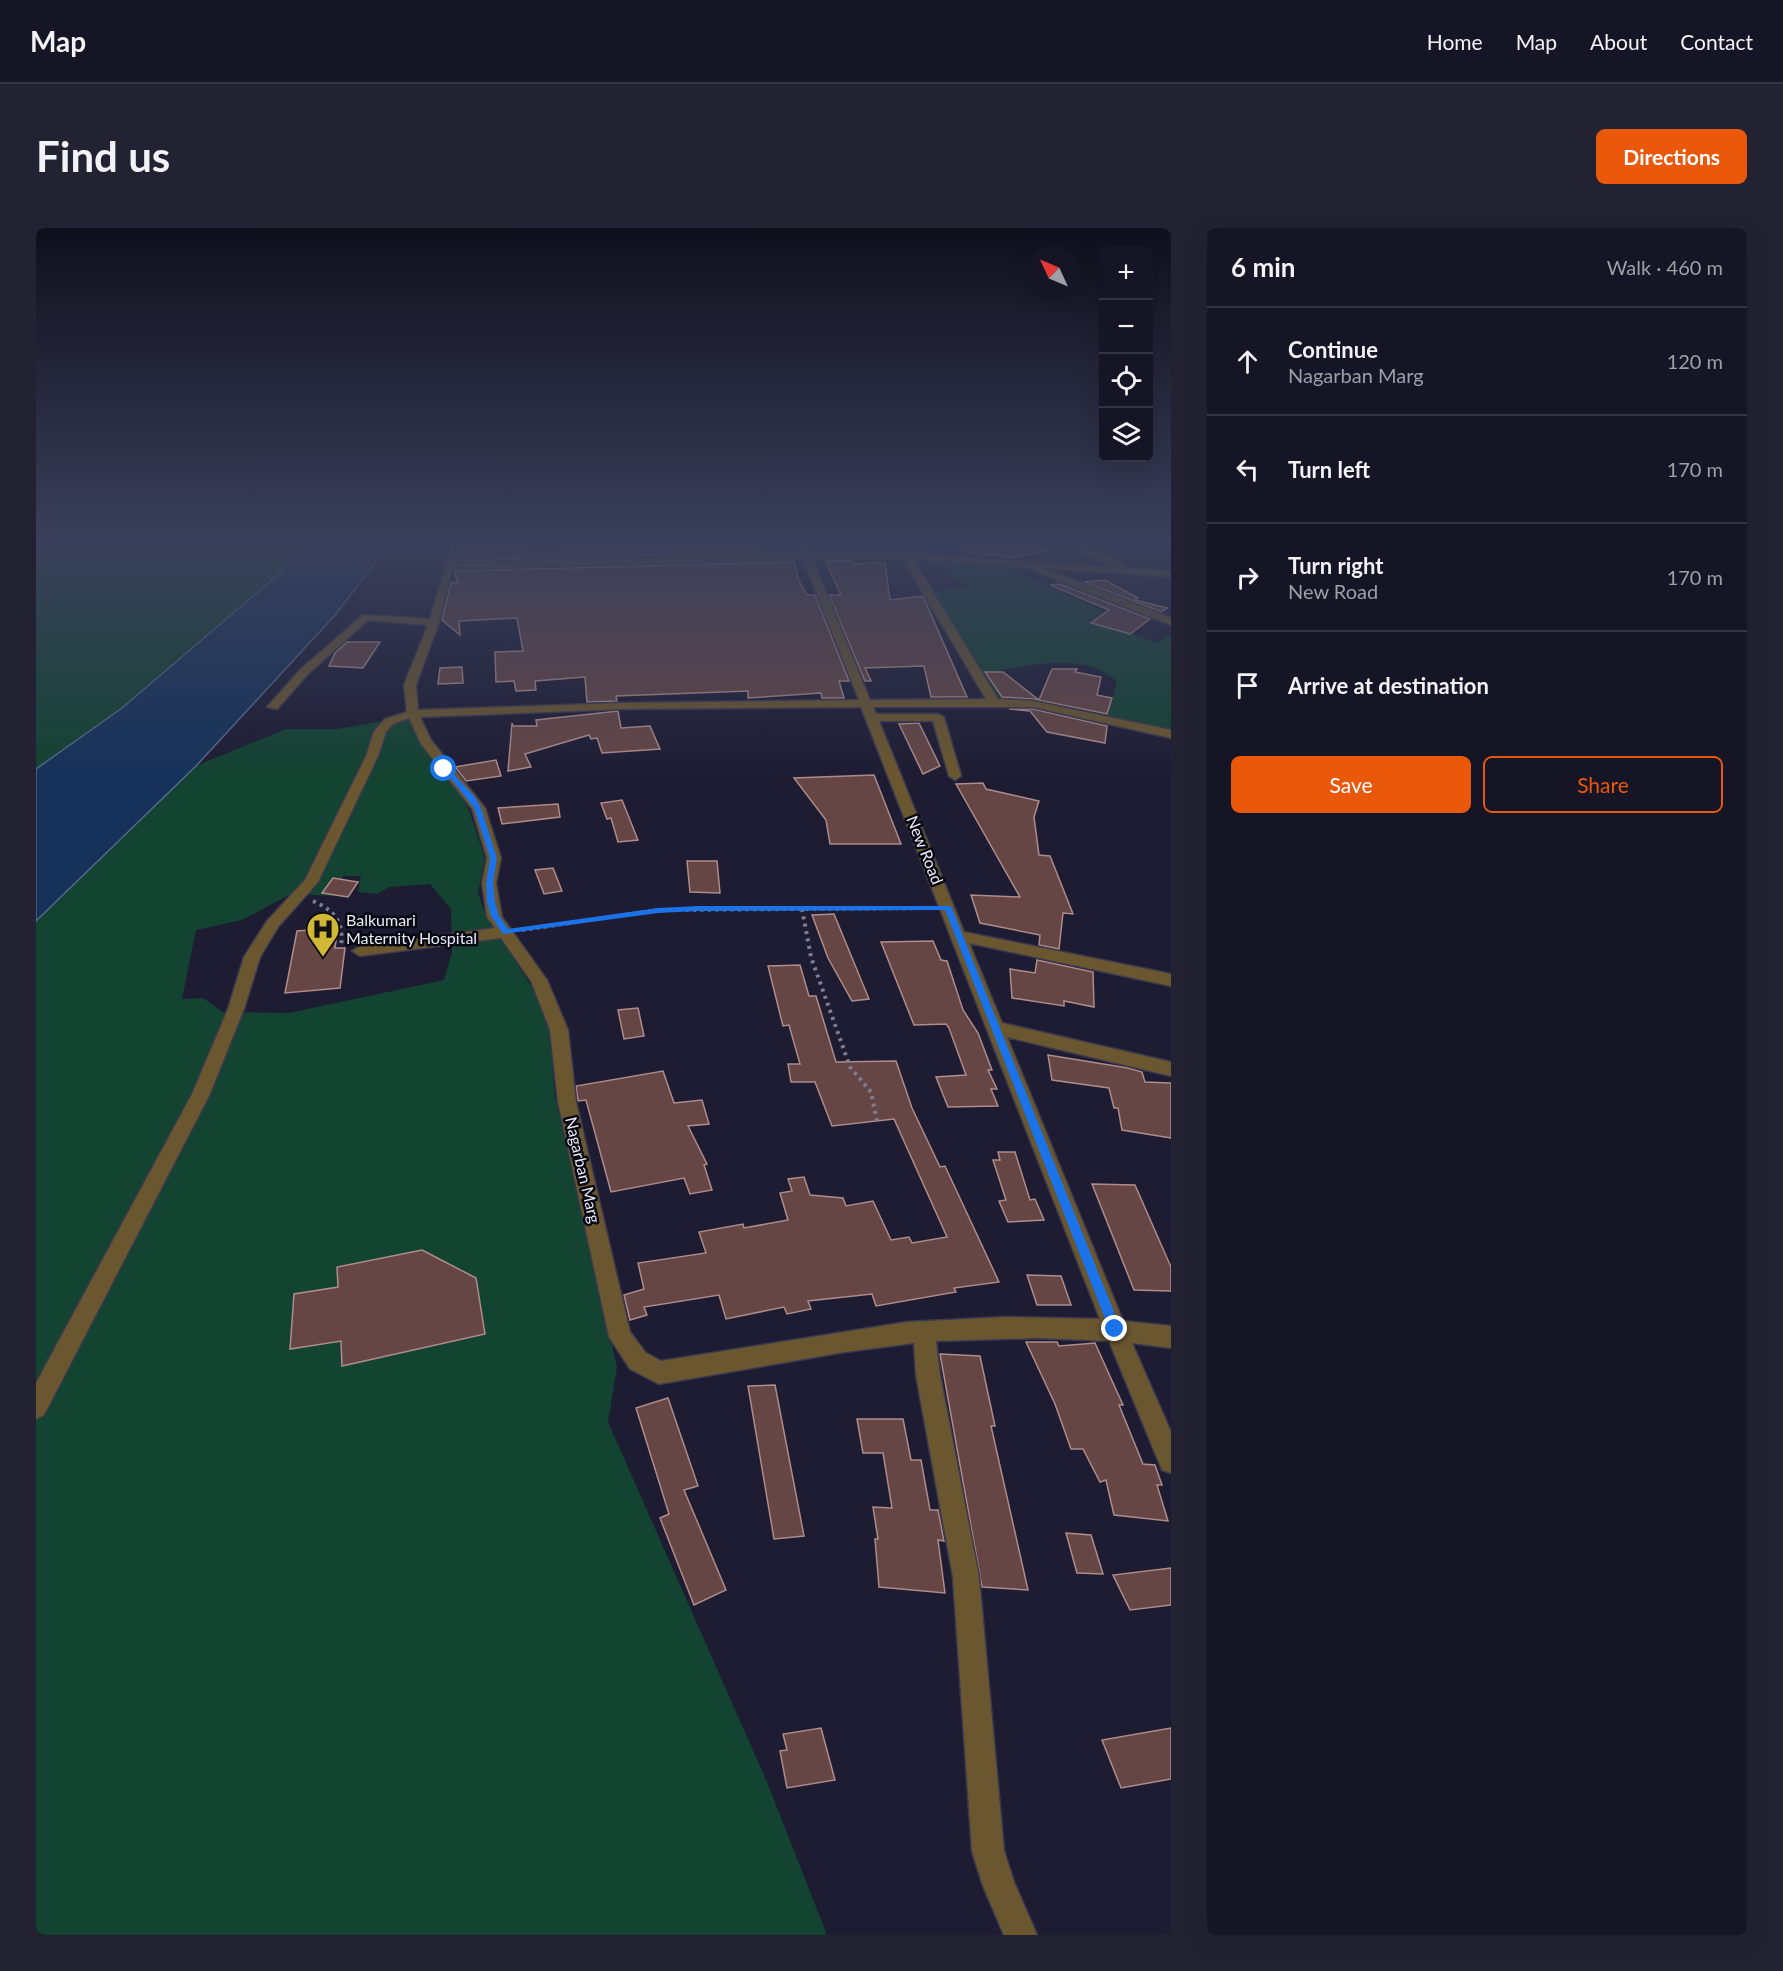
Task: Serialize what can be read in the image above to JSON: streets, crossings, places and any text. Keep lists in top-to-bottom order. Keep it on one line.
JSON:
{"streets":{"street":["New Road","Nagarban Marg"]},"crossings":[["New Road","Nagarban Marg"]],"places":{"hospital":["Balkumari Maternity Hospital"]},"north":"top left","page":{"header":"Map","nav":["Home","Map","About","Contact"],"buttons":["Directions",["Save","Share"]],"title":"Find us","heading":["6 min","Walk · 460 m"],"map_buttons":["+","−"],"list":[["Continue","Nagarban Marg","120 m"],["Turn left","170 m"],["Turn right","New Road","170 m"],"Arrive at destination"]}}
